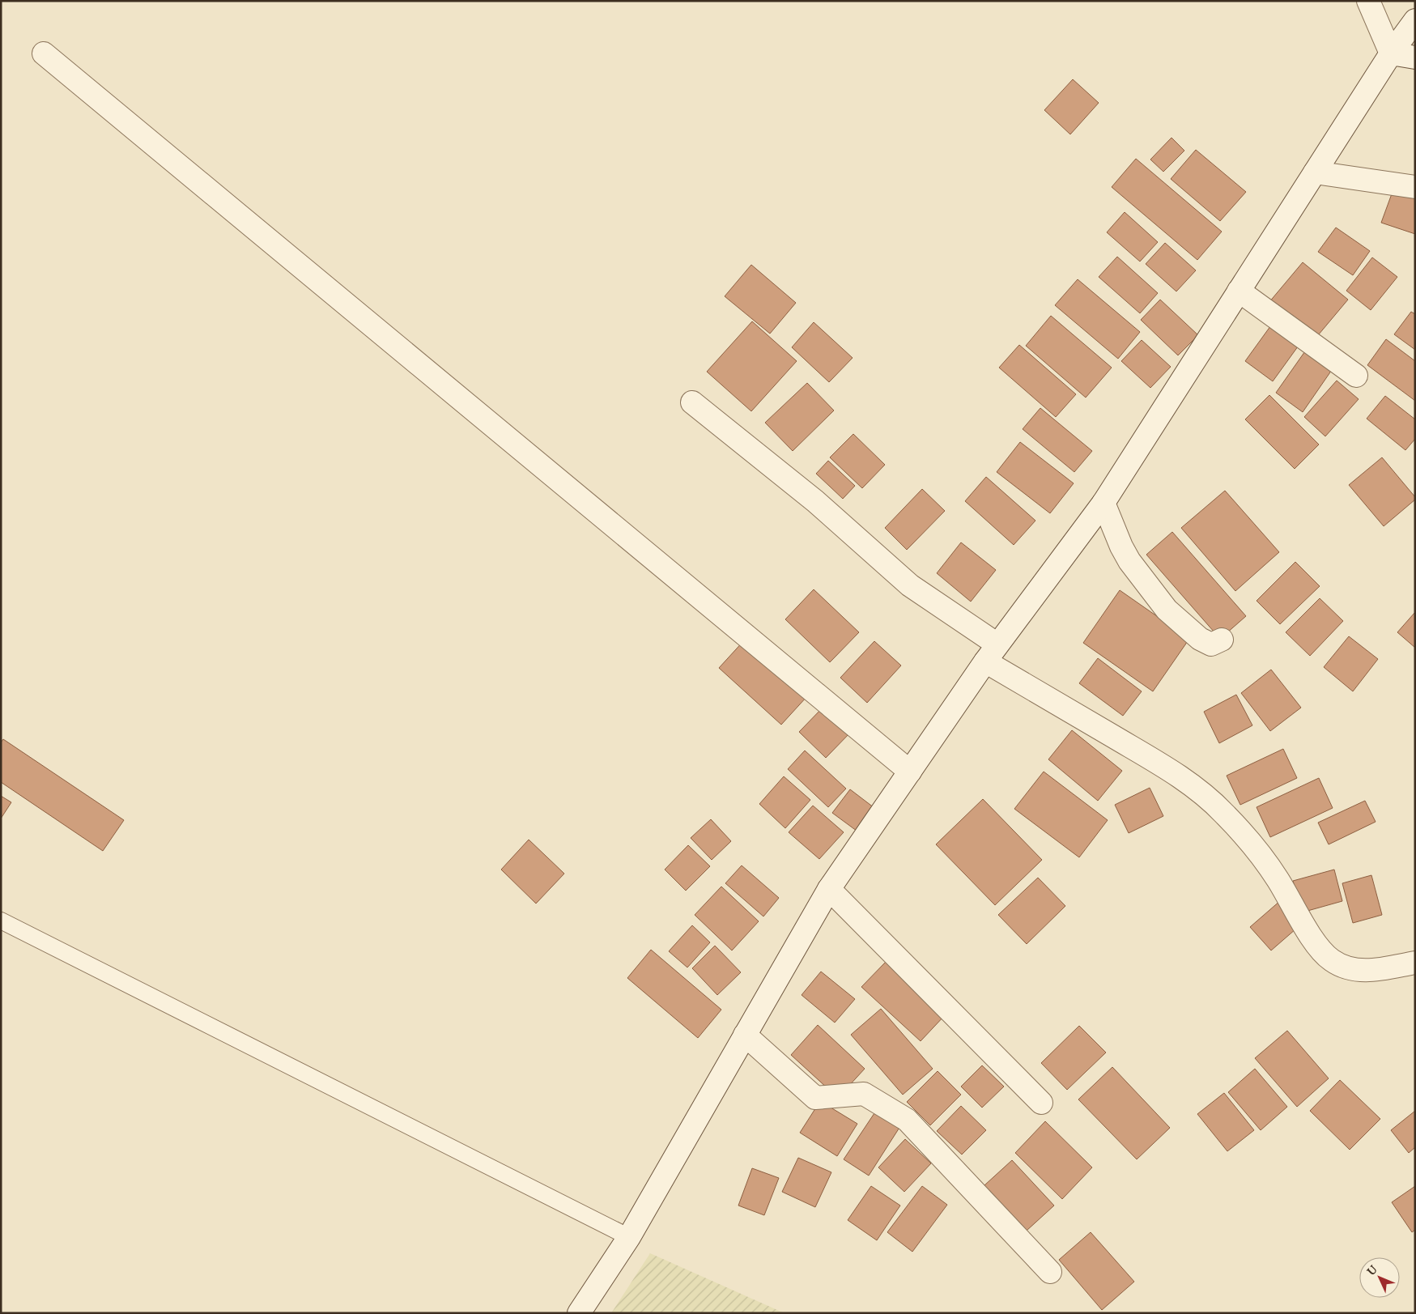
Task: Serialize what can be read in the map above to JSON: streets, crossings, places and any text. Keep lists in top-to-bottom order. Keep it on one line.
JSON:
{"north":"top left"}
